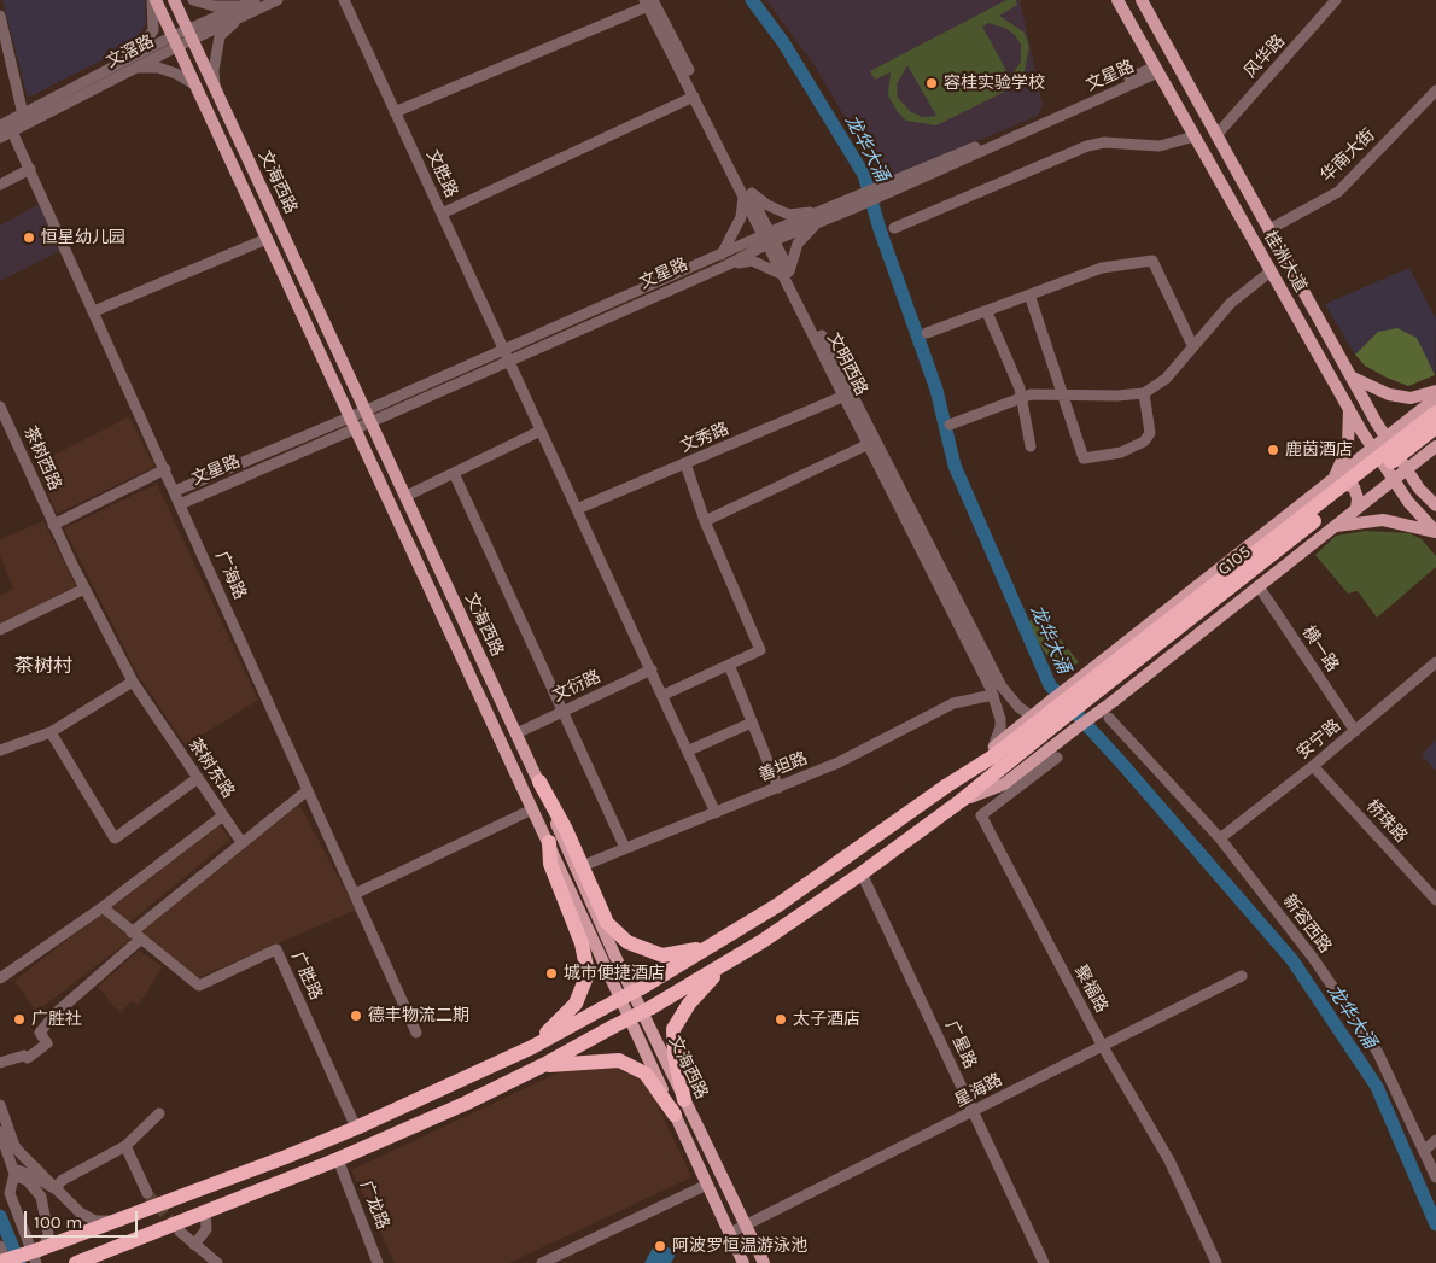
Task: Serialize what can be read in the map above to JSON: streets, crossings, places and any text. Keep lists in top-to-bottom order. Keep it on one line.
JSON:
{"streets":{"highway":["G105"],"main road":["文海西路","桂洲大道"],"street":["文滘路","风华路","文星路","华南大街","文胜路","文明西路","文秀路","茶树西路","广海路","横一路","文衍路","安宁路","善坦路","茶树东路","桥珠路","新容西路","广胜路","聚福路","广星路","星海路","广龙路"]},"crossings":[["文滘路","文海西路"],["文滘路","广海路"],["风华路","桂洲大道"],["文星路","文胜路"],["文星路","文海西路"],["文星路","桂洲大道"],["文星路","文明西路"],["文星路","广海路"],["华南大街","桂洲大道"],["文胜路","文秀路"],["文胜路","文衍路"],["文胜路","善坦路"],["文海西路","文衍路"],["文海西路","星海路"],["文明西路","文秀路"],["文明西路","G105"],["文明西路","善坦路"],["茶树西路","茶树东路"],["G105","广胜路"],["G105","广星路"],["横一路","安宁路"],["安宁路","桥珠路"],["安宁路","新容西路"],["茶树东路","广胜路"],["聚福路","星海路"],["广星路","星海路"]],"districts":["茶树村"],"water":["龙华大涌"],"places":["容桂实验学校","恒星幼儿园","鹿茵酒店","城市便捷酒店","德丰物流二期","广胜社","太子酒店","阿波罗恒温游泳池"],"scale_bar":"100 m"}
